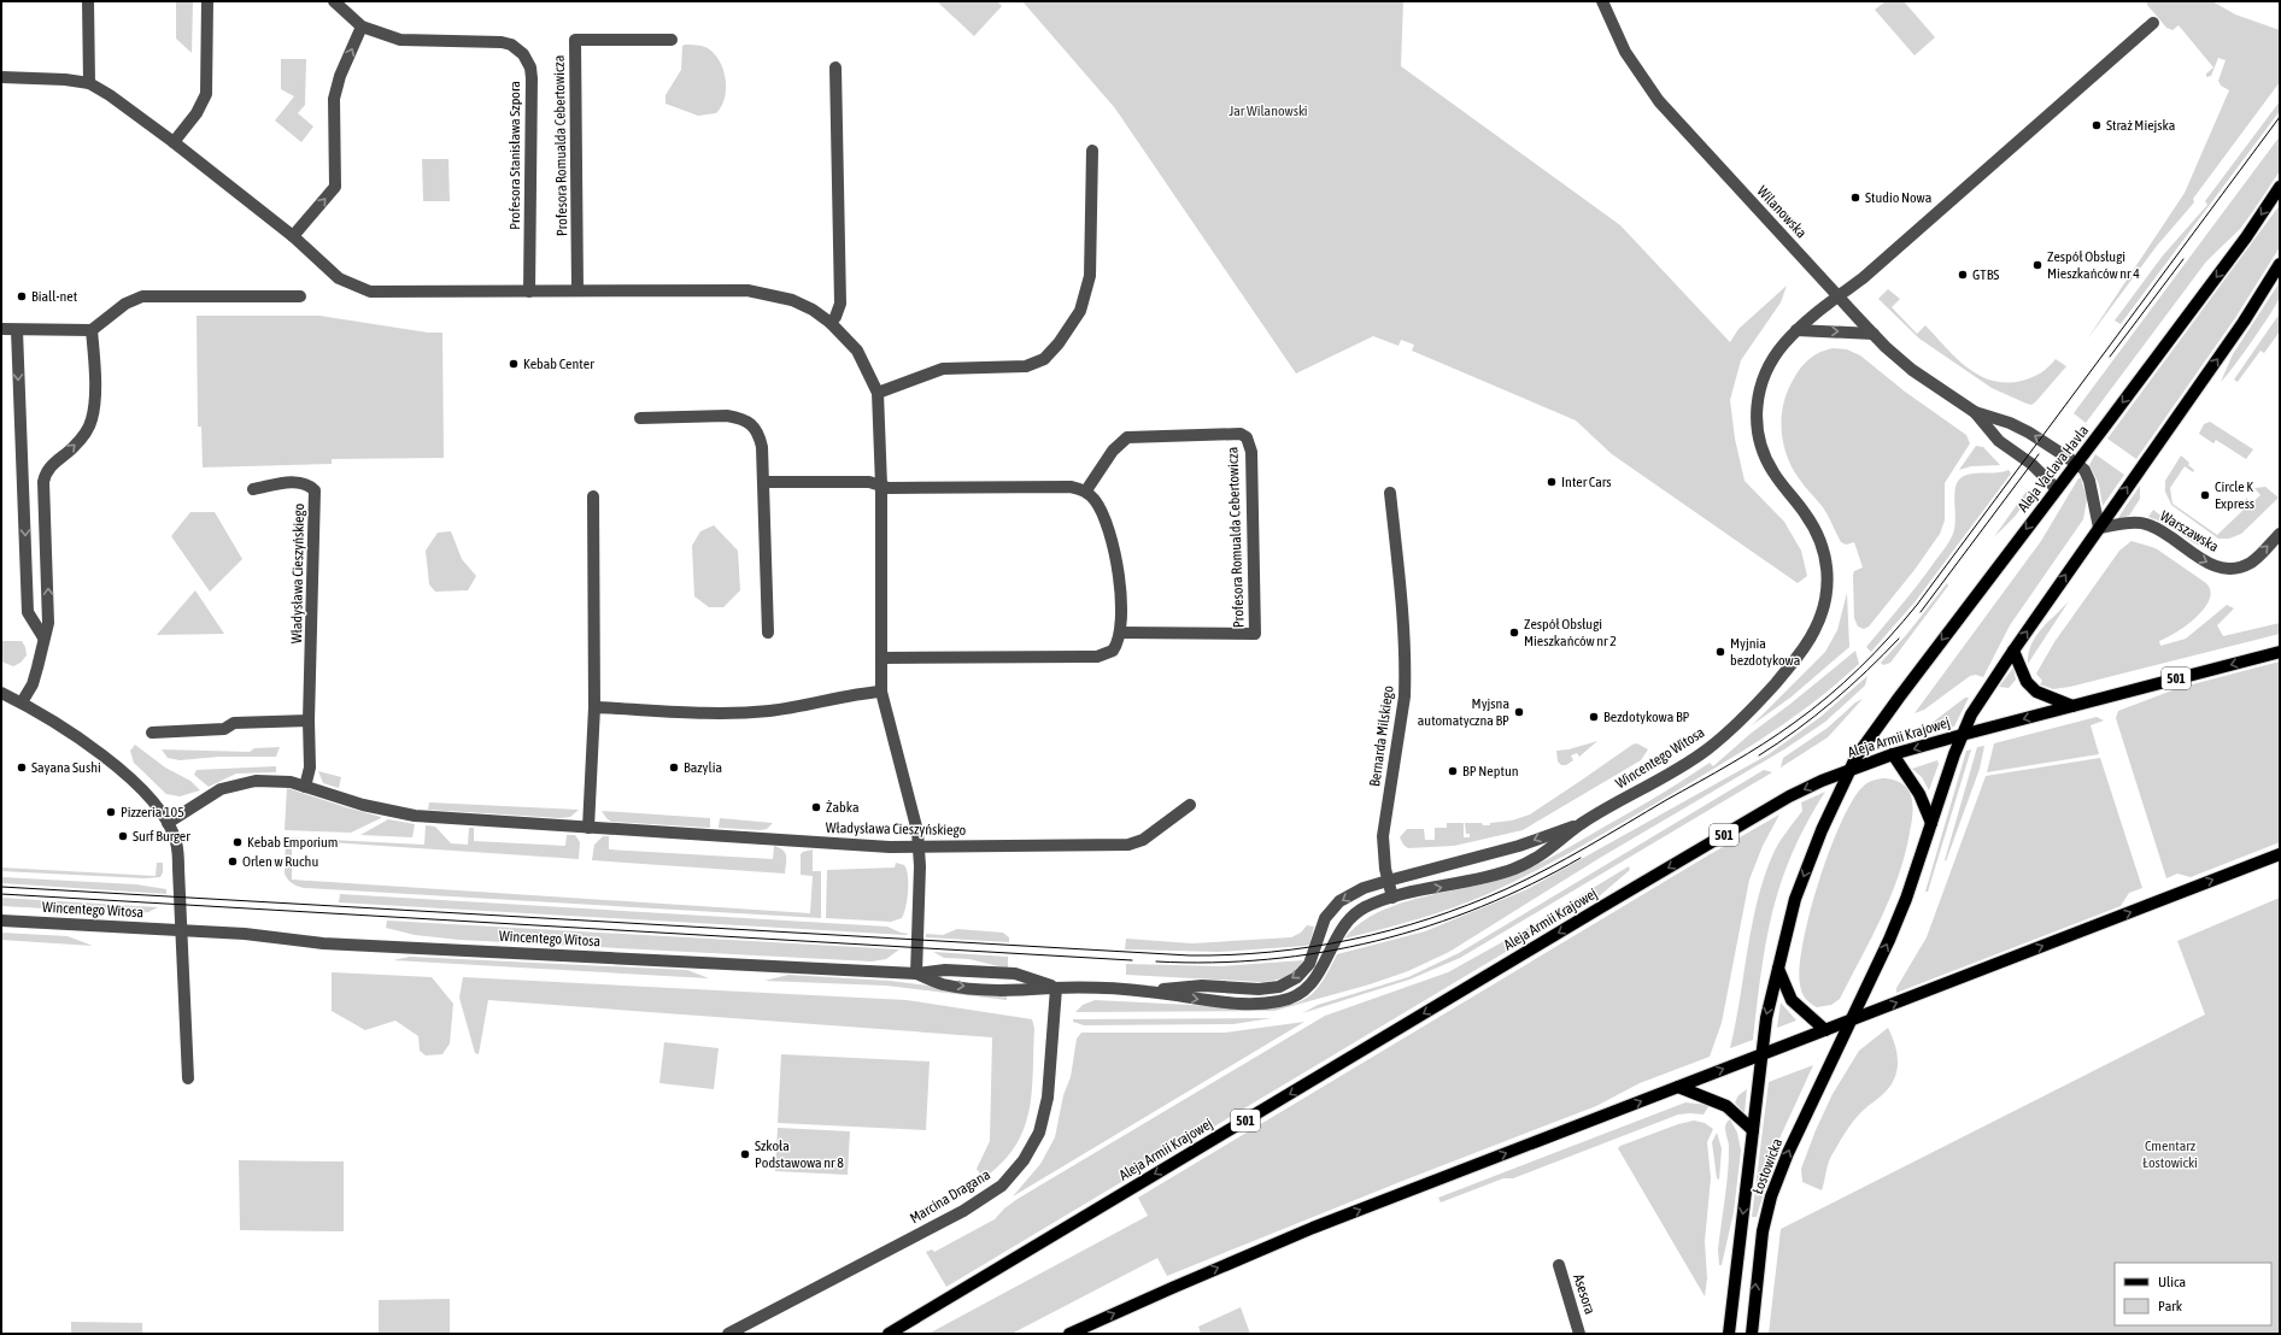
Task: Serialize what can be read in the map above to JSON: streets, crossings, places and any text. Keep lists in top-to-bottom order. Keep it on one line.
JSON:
{"streets":{"main road":["Aleja Vaclava Havla","501","Aleja Armii Krajowej","Łostowicka"],"street":["Profesora Romualda Cebertowicza","Profesora Stanisława Szpora","Wilanowska","Warszawska","Władysława Cieszyńskiego","Bernarda Milskiego","Wincentego Witosa","Marcina Dragana","Asesora"]},"crossings":[["Wilanowska","Aleja Vaclava Havla"],["Wilanowska","Warszawska"],["Wilanowska","Wincentego Witosa"],["Aleja Vaclava Havla","Aleja Armii Krajowej"],["Aleja Vaclava Havla","Łostowicka"],["Bernarda Milskiego","Wincentego Witosa"],["Aleja Armii Krajowej","Łostowicka"],["Wincentego Witosa","Marcina Dragana"]],"one_way":["Warszawska","Aleja Armii Krajowej"],"parks":["Jar Wilanowski","Cmentarz Łostowicki"],"places":["Straż Miejska","Studio Nowa","Zespół Obsługi Mieszkańców nr 4","GTBS","Biall-net","Kebab Center","Inter Cars","Circle K Express","Zespół Obsługi Mieszkańców nr 2","Myjnia bezdotykowa","Myjsna automatyczna BP","Bezdotykowa BP","Sayana Sushi","Bazylia","BP Neptun","Żabka","Pizzeria 105","Surf Burger","Kebab Emporium","Orlen w Ruchu","Szkoła Podstawowa nr 8"],"legend":["Ulica","Park"]}
